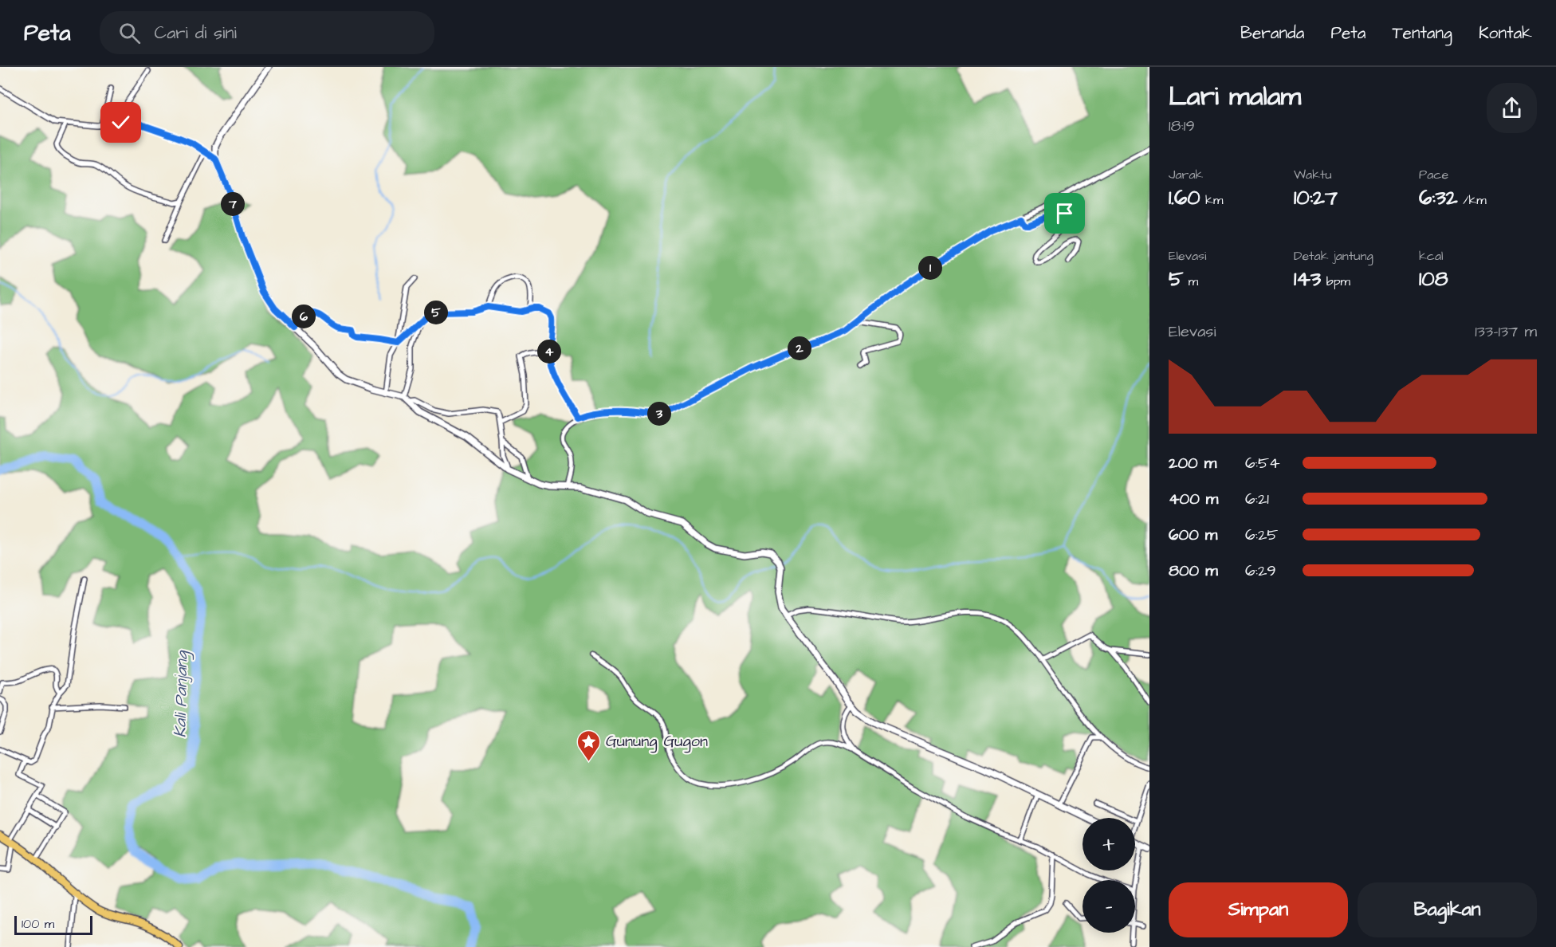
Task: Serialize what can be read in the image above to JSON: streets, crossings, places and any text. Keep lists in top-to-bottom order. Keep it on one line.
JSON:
{"water":["Kali Panjang"],"places":{"place":["Gunung Gugon"]},"scale_bar":"100 m","page":{"header":"Peta","search":"Cari di sini","nav":["Beranda","Peta","Tentang","Kontak"],"heading":["Lari malam","18:19"],"stats":[["Jarak","1.60 km"],["Waktu","10:27"],["Pace","6:32 /km"],["Elevasi","5 m"],["Detak jantung","143 bpm"],["kcal","108"]],"pins":["7","1","5","6","2","4","3"],"chart":["Elevasi","133–137 m"],"list":[{"name":"200 m","note":"6:54"},{"name":"400 m","note":"6:21"},{"name":"600 m","note":"6:25"},{"name":"800 m","note":"6:29"}],"map_buttons":["+","−"],"buttons":["Simpan","Bagikan"],"scale":"100 m"}}
